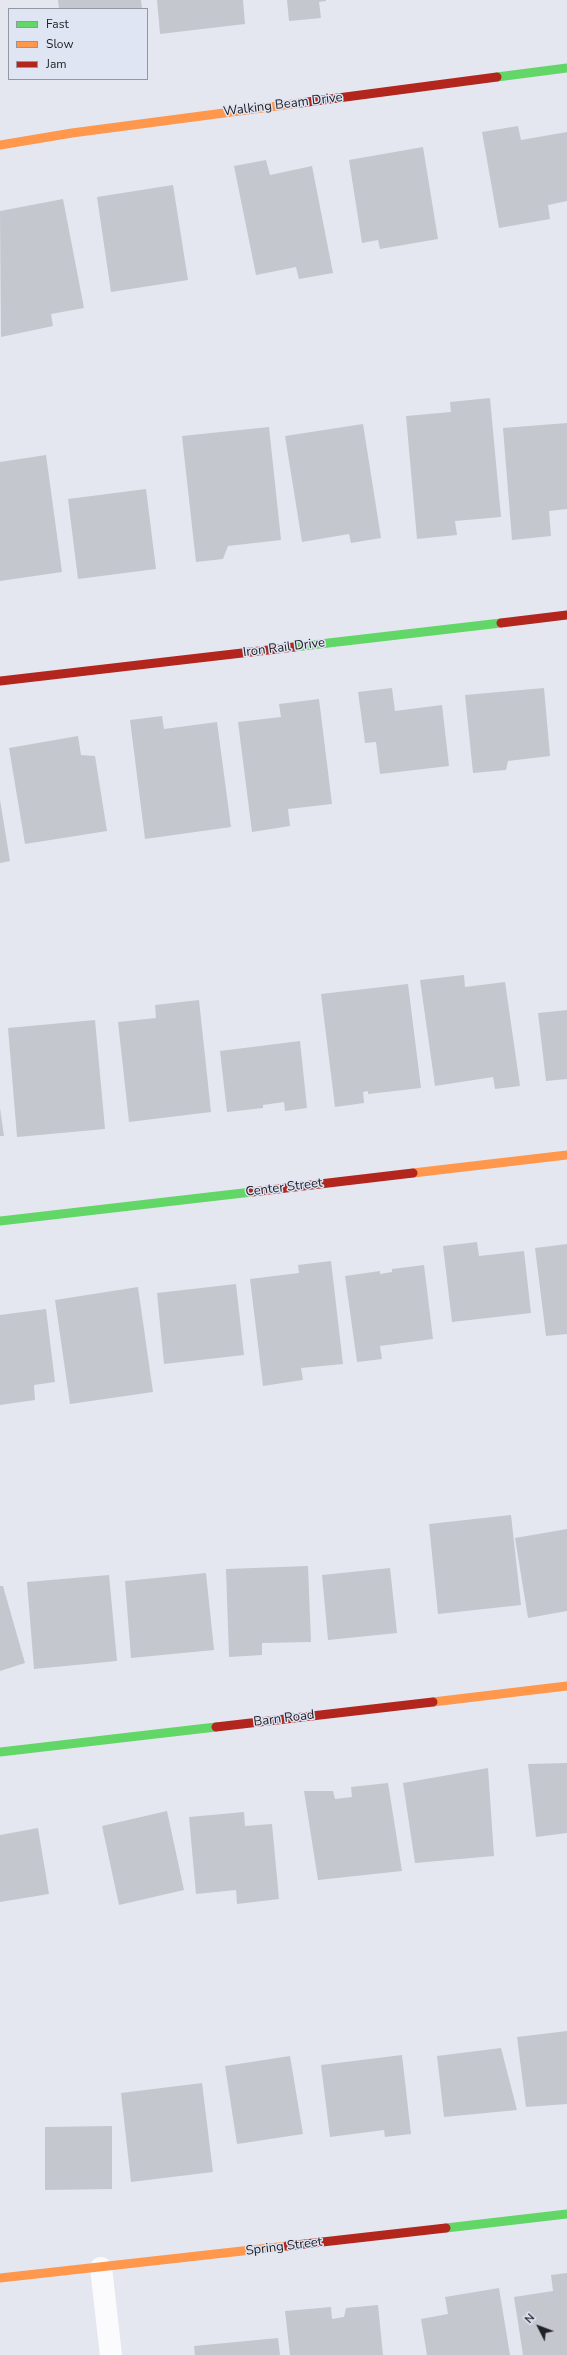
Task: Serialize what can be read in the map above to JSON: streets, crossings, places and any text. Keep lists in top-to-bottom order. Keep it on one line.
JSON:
{"streets":{"street":["Walking Beam Drive","Iron Rail Drive","Center Street","Barn Road","Spring Street"]},"legend":["Fast","Slow","Jam"],"north":"top left"}
